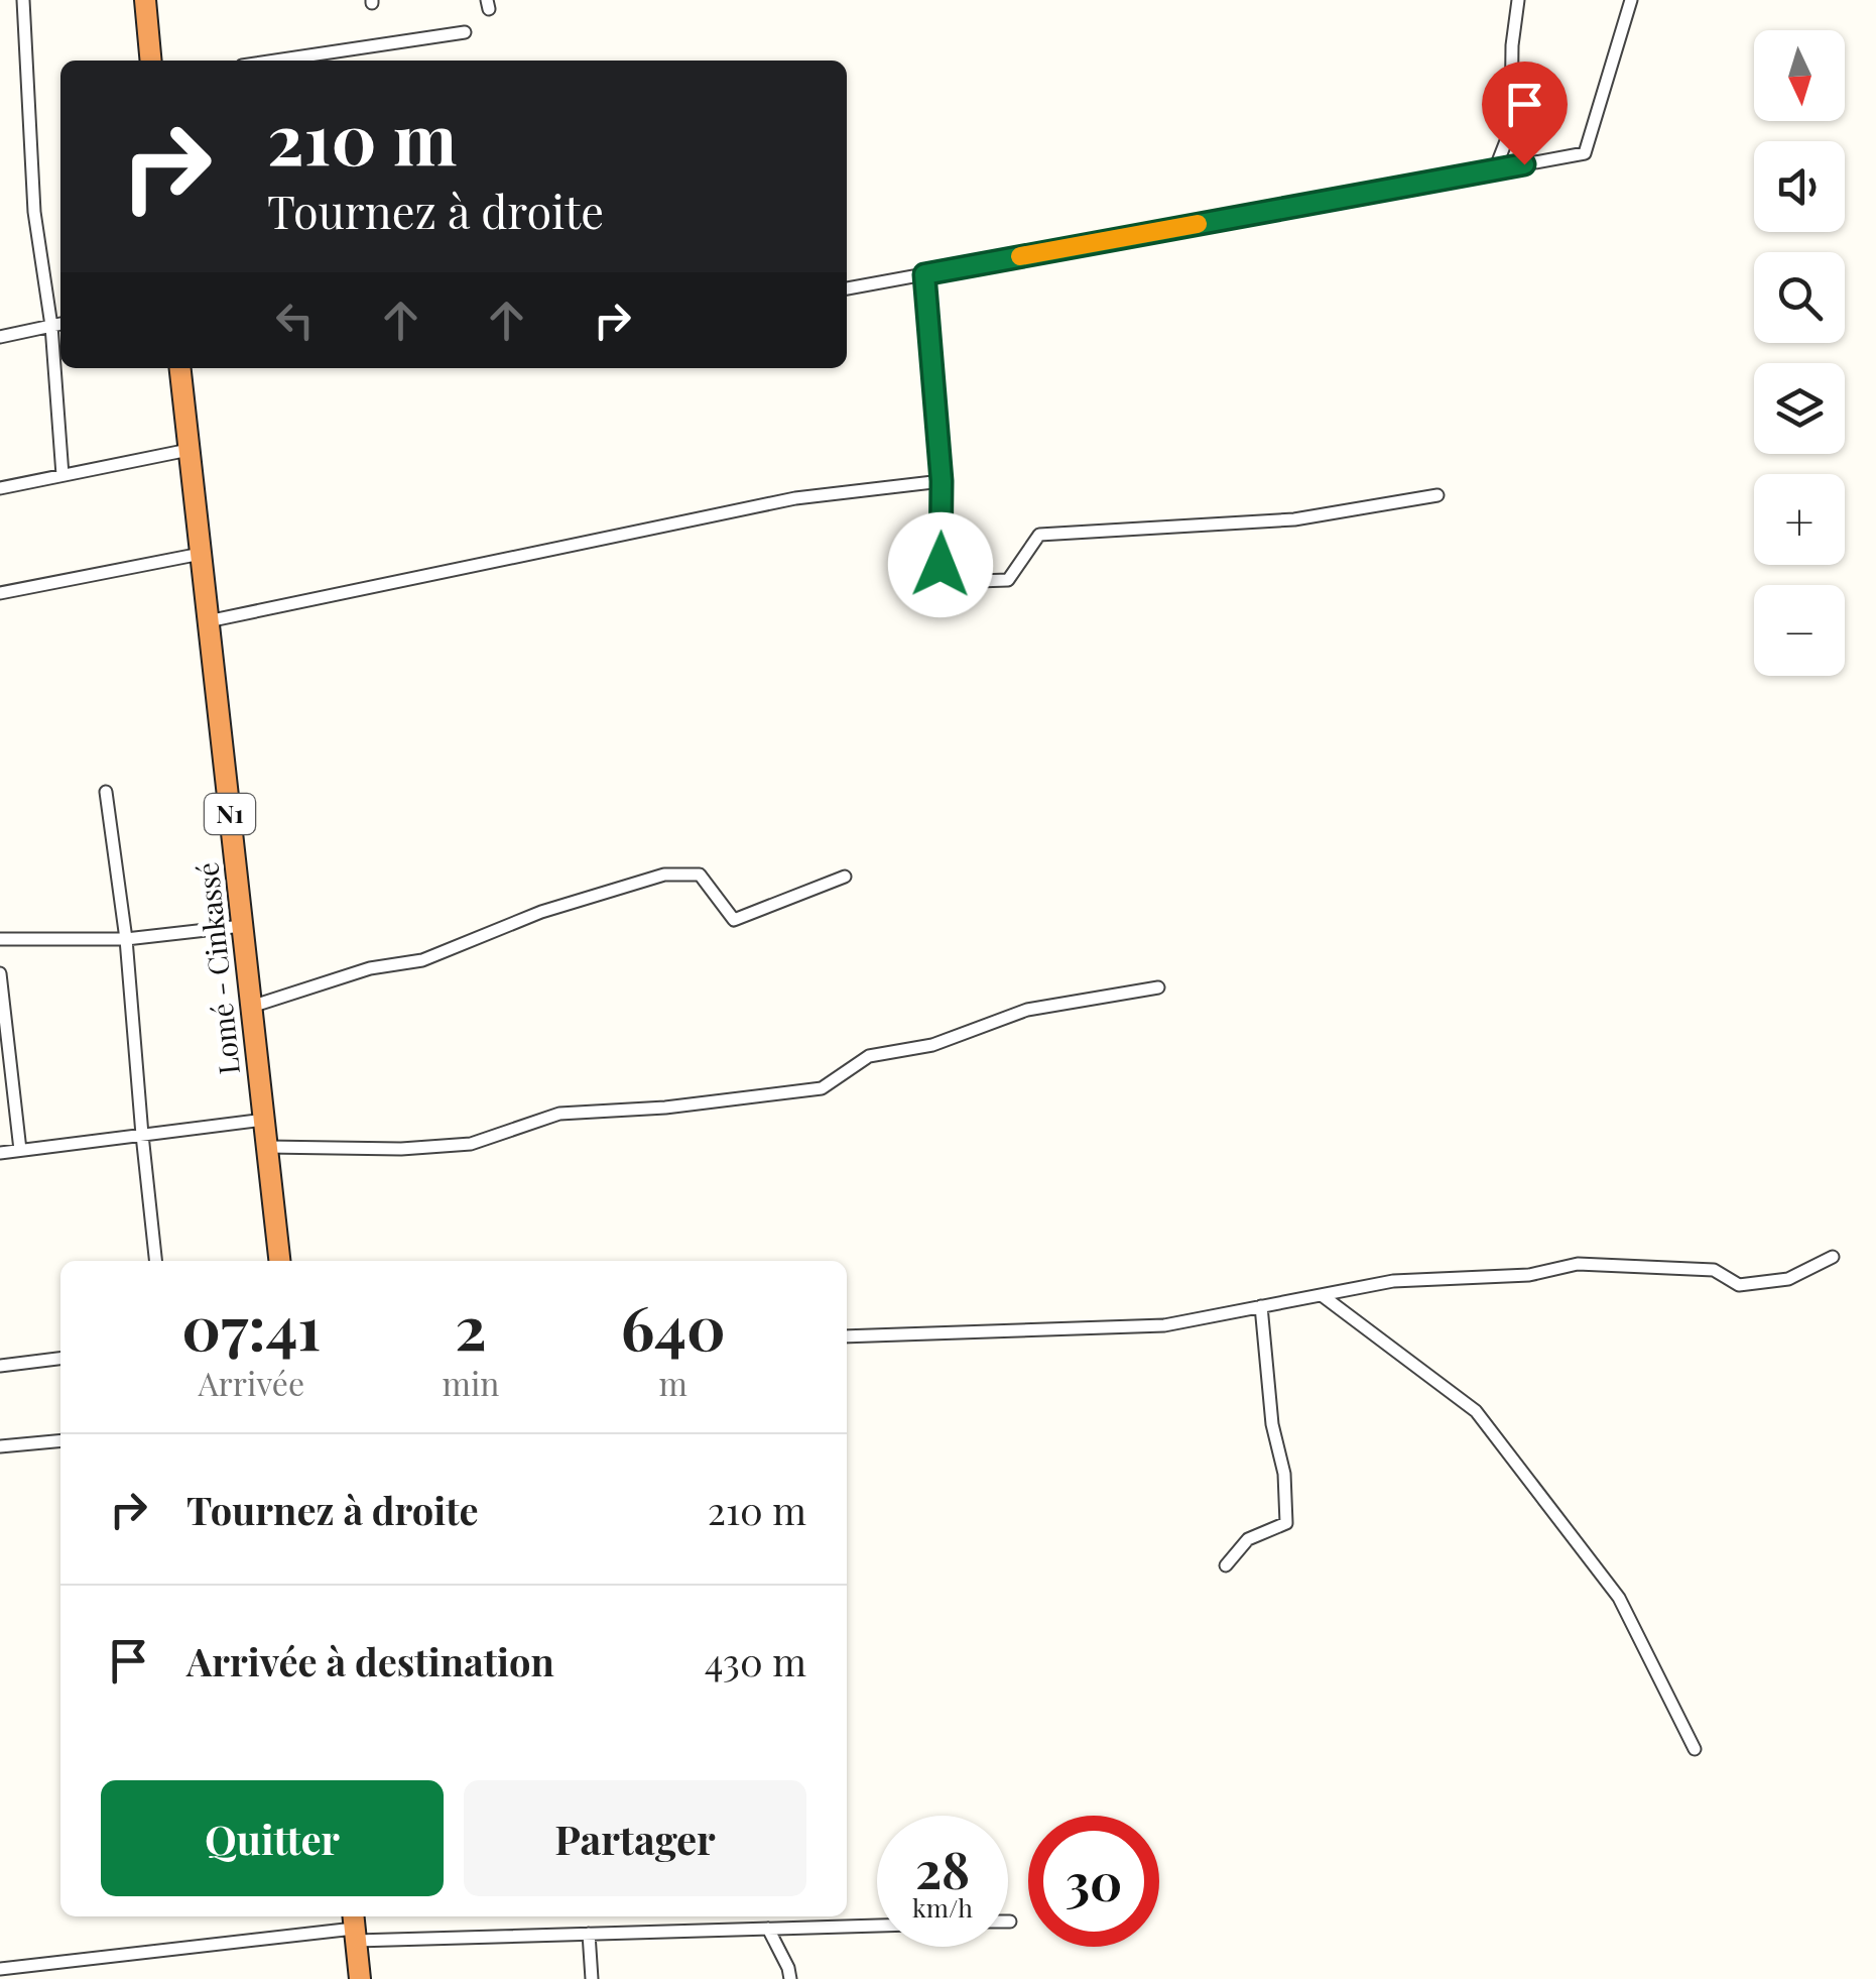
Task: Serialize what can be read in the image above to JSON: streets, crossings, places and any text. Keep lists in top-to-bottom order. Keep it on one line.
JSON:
{"streets":{"highway":["N1","Lomé - Cinkassé"]},"north":"bottom","page":{"map_buttons":["+","−"],"turn":["210 m","Tournez à droite"],"eta":["07:41","Arrivée","2","min","640","m"],"list":[{"name":"Tournez à droite","value":"210 m"},{"name":"Arrivée à destination","value":"430 m"}],"buttons":["Quitter","Partager"],"speed":"28 km/h","limit":"30"}}
